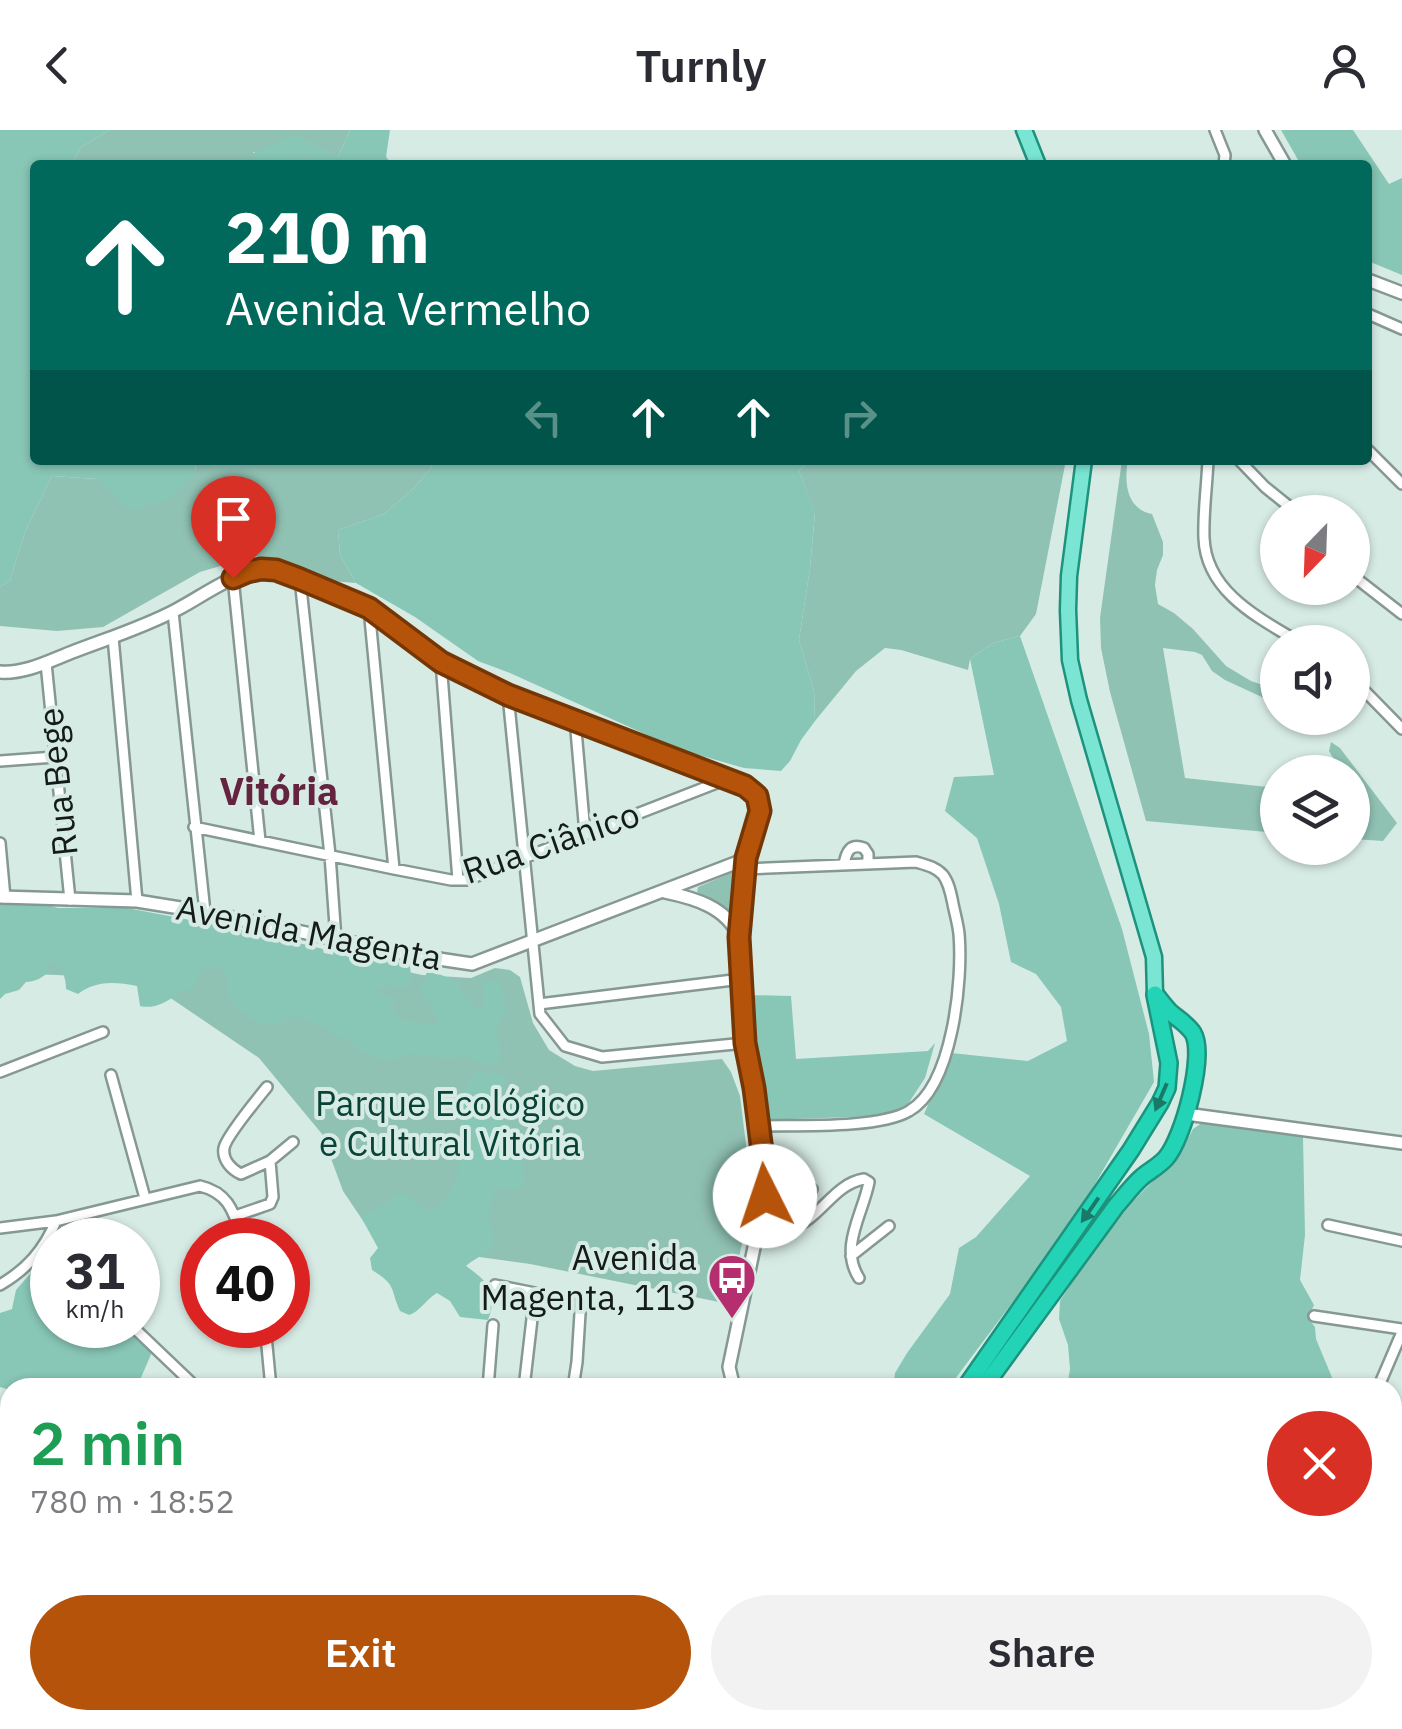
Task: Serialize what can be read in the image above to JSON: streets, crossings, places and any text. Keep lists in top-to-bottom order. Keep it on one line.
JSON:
{"streets":{"street":["Rua Bege","Rua Ciânico","Avenida Magenta"]},"crossings":[["Rua Bege","Avenida Magenta"]],"districts":["Vitória"],"parks":["Parque Ecológico e Cultural Vitória"],"places":{"bus stop":["Avenida Magenta, 113"]},"north":"bottom left","page":{"header":"Turnly","turn":["210 m","Avenida Vermelho"],"speed":"31 km/h","limit":"40","heading":["2 min","780 m · 18:52"],"buttons":["Exit","Share"]}}
